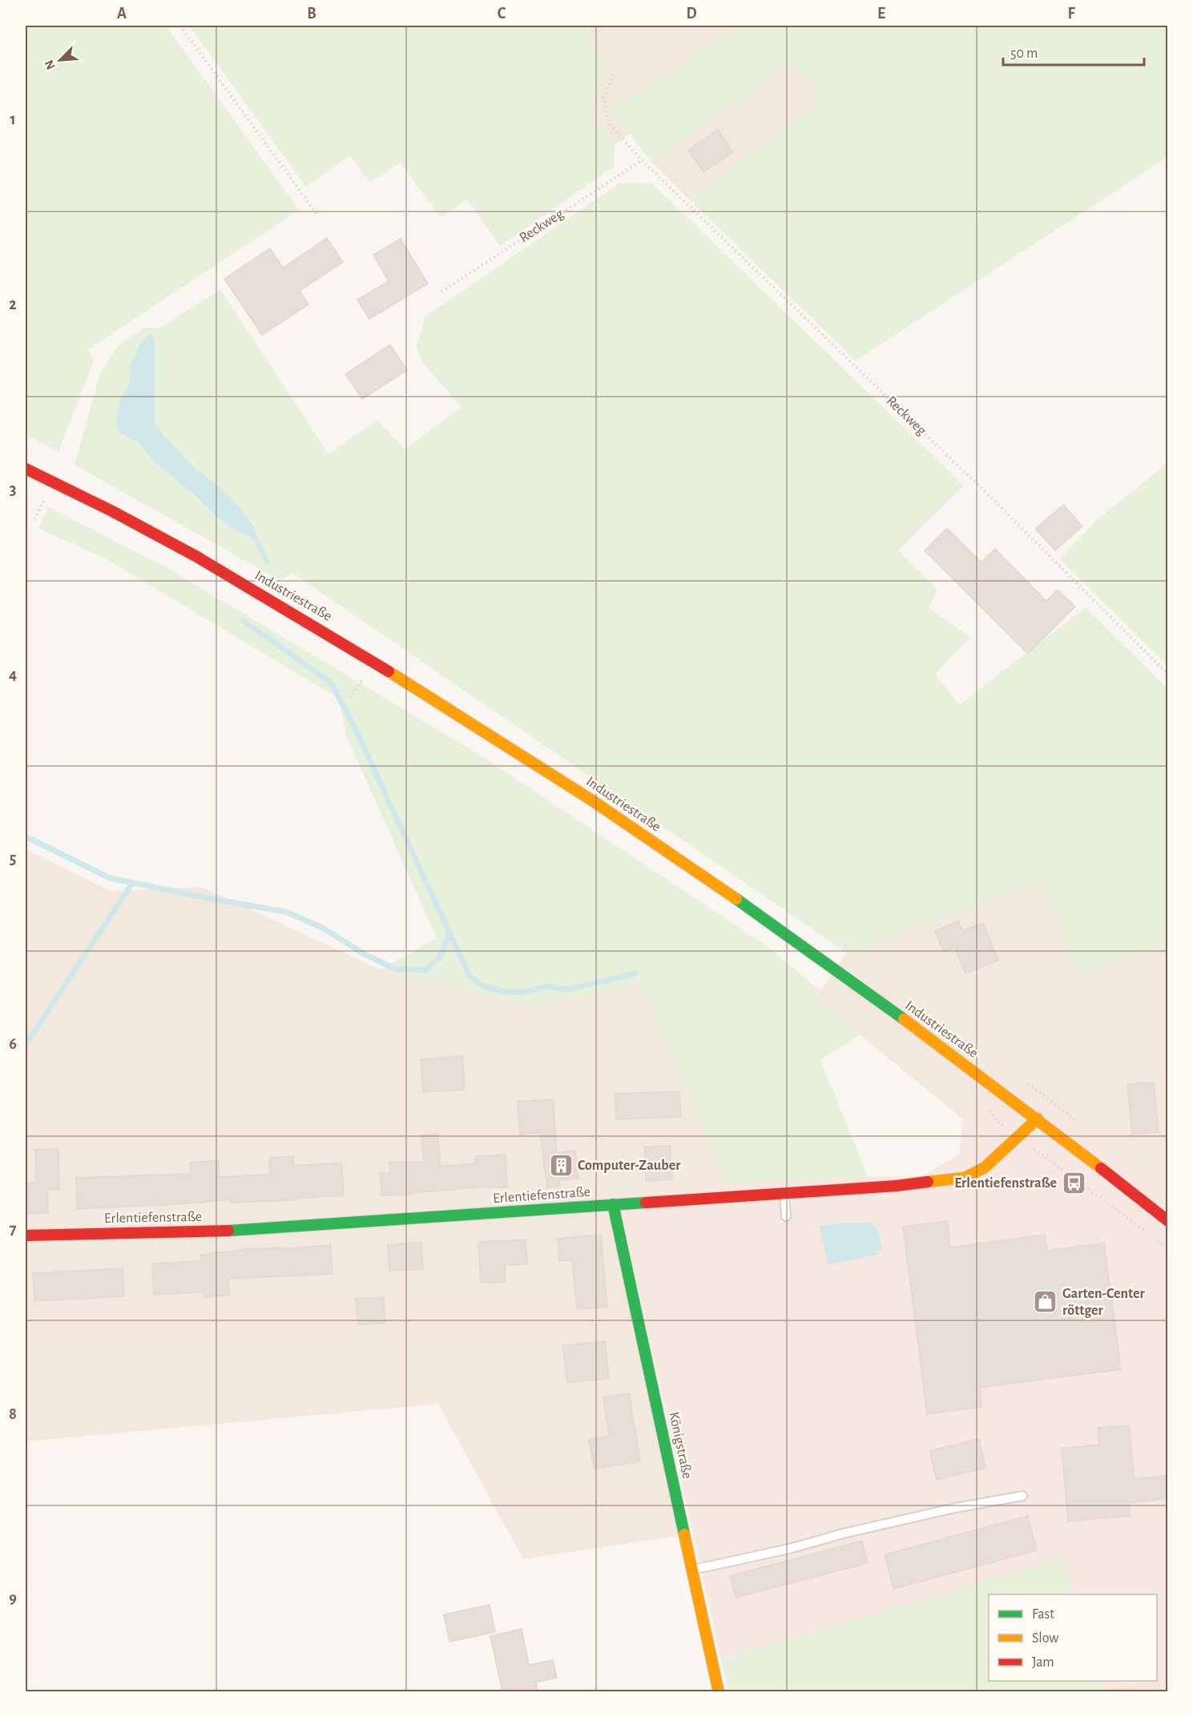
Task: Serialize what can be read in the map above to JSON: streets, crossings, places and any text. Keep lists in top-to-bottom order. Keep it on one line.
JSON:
{"streets":{"street":["Industriestraße","Erlentiefenstraße","Königstraße"],"path":["Reckweg"]},"crossings":[["Industriestraße","Erlentiefenstraße"],["Erlentiefenstraße","Königstraße"]],"places":{"building":["Computer-Zauber"],"bus stop":["Erlentiefenstraße"],"shop":["Garten-Center röttger"]},"legend":["Fast","Slow","Jam"],"scale_bar":"50 m","north":"bottom left","grid":{"columns":["A","B","C","D","E","F"],"rows":["1","2","3","4","5","6","7","8","9"]}}
